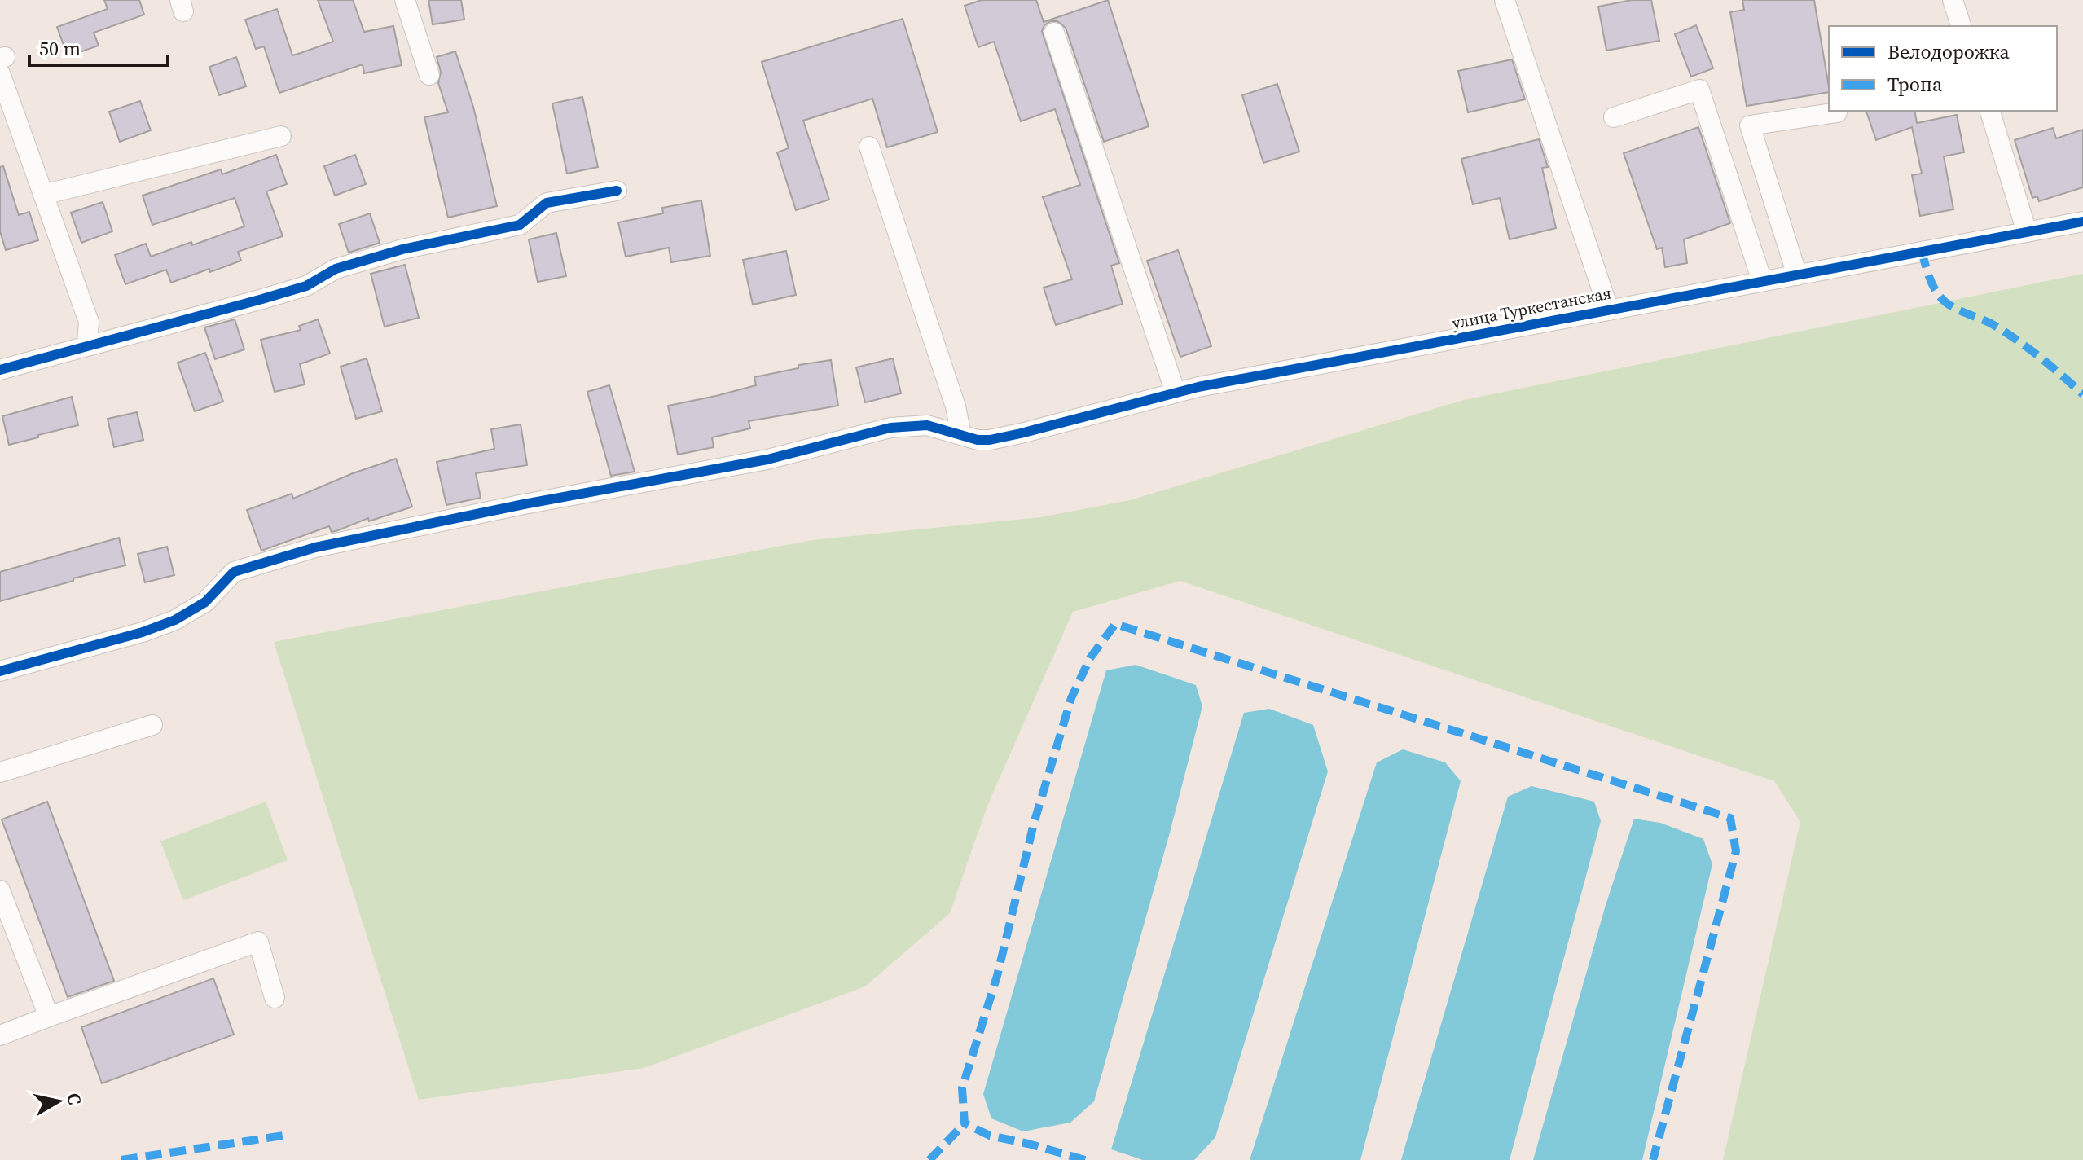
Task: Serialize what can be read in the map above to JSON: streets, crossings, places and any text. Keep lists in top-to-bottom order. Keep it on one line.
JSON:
{"streets":{"street":["улица Туркестанская"]},"legend":["Велодорожка","Тропа"],"scale_bar":"50 m","north":"right"}
